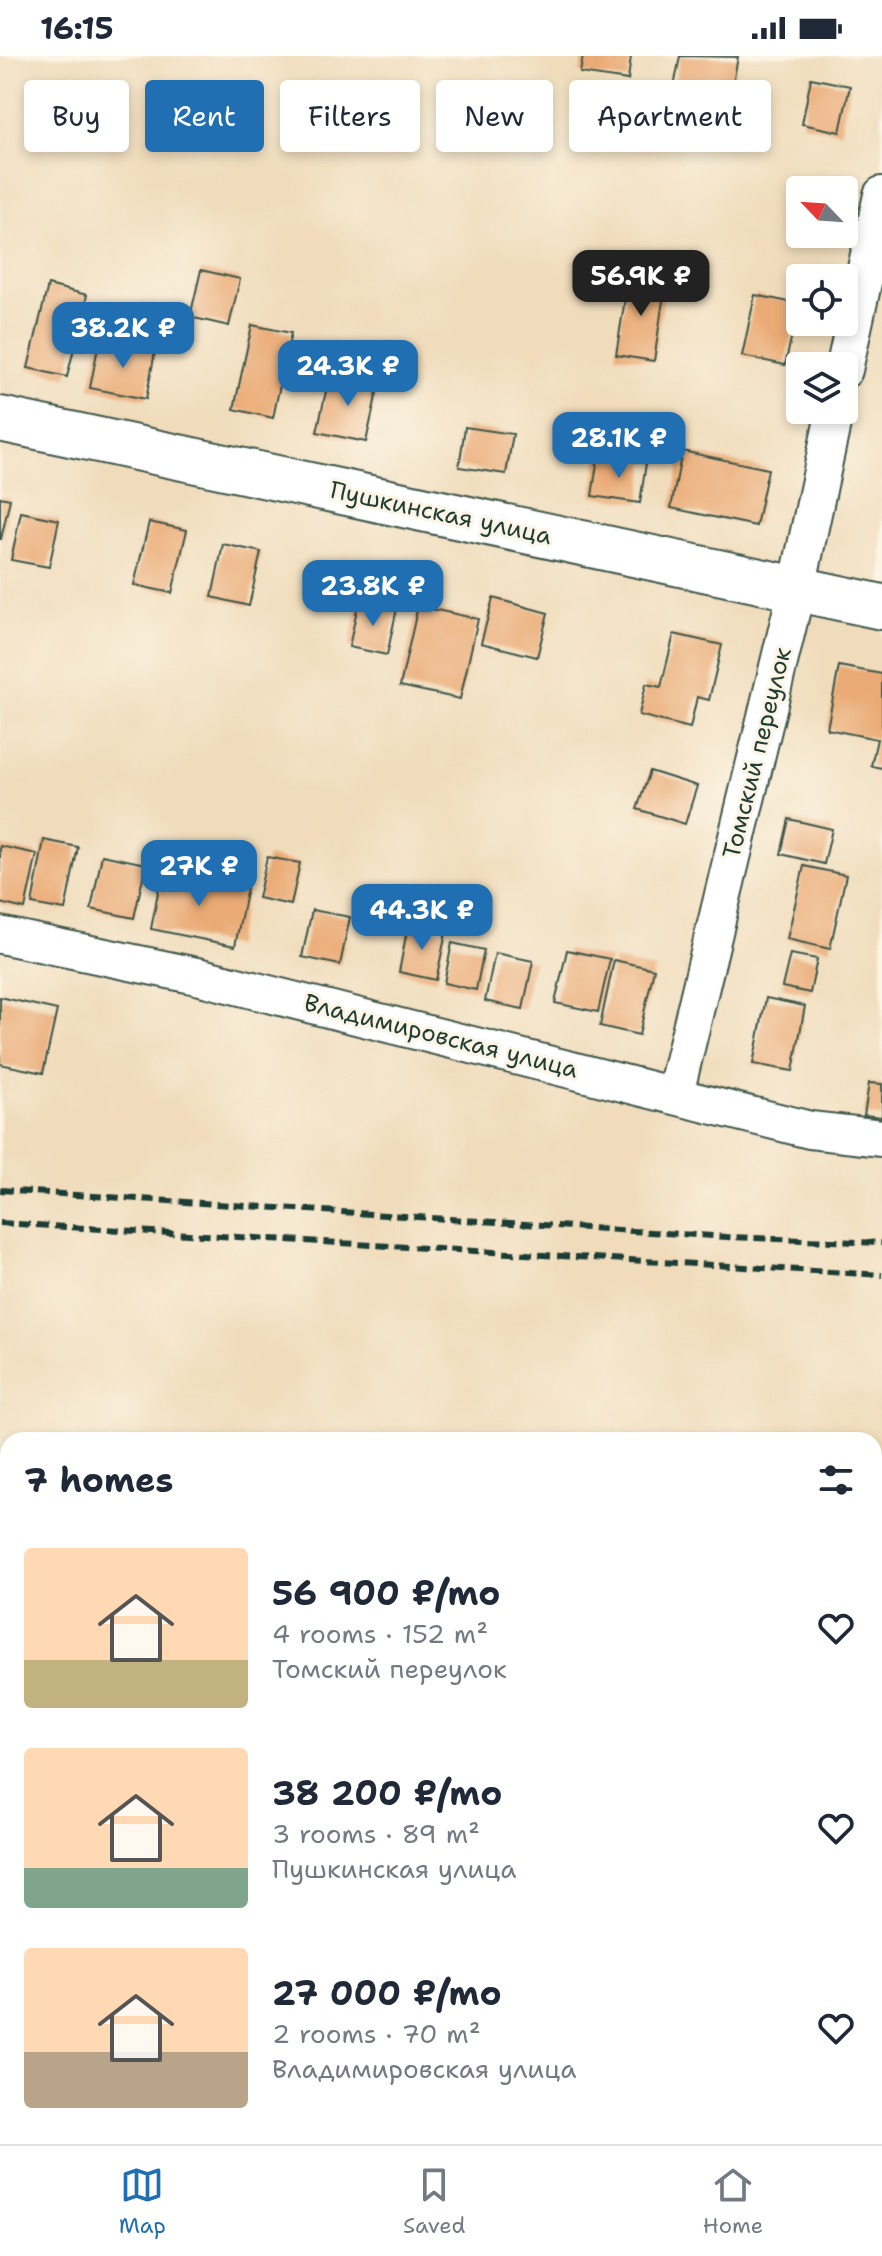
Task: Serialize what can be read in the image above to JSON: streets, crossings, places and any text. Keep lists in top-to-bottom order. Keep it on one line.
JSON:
{"streets":{"street":["Пушкинская улица","Томский переулок","Владимировская улица"]},"crossings":[["Пушкинская улица","Томский переулок"],["Томский переулок","Владимировская улица"]],"north":"top left","page":{"status":"16:15","chip":["Buy","Rent","Filters","New","Apartment"],"price":["56.9K ₽","38.2K ₽","24.3K ₽","28.1K ₽","23.8K ₽","27K ₽","44.3K ₽"],"heading":"7 homes","list":[{"name":"56 900 ₽/mo","note":"4 rooms · 152 m² · Томский переулок"},{"name":"38 200 ₽/mo","note":"3 rooms · 89 m² · Пушкинская улица"},{"name":"27 000 ₽/mo","note":"2 rooms · 70 m² · Владимировская улица"}],"tabs":["Map","Saved","Home"]}}
